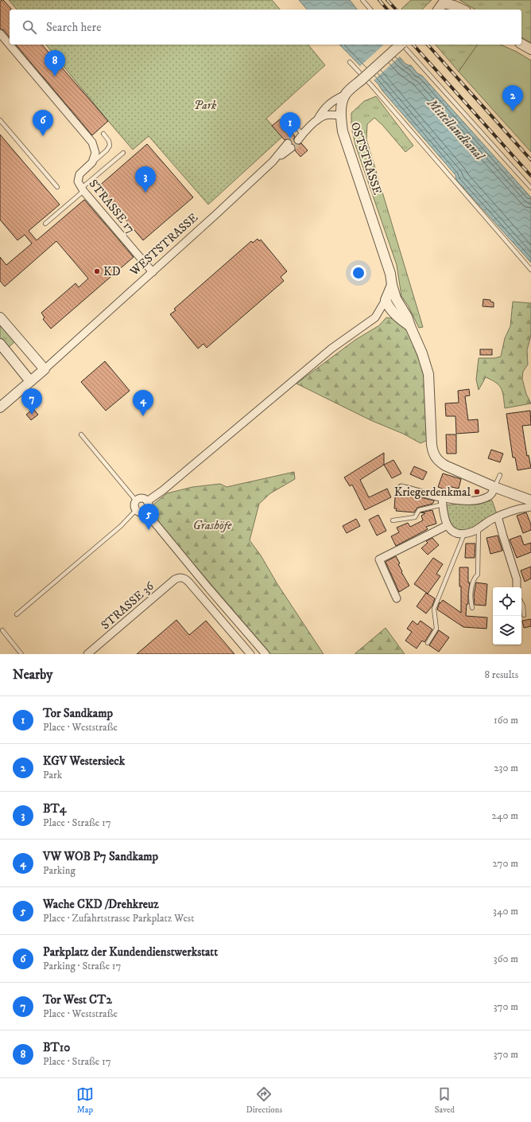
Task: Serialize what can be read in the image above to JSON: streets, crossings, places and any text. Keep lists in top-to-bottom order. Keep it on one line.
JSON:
{"streets":{"street":["OSTSTRASSE","STRASSE 17","WESTSTRASSE","STRASSE 36"]},"crossings":[["STRASSE 17","WESTSTRASSE"]],"water":["Mittellandkanal"],"parks":["Park","Grashöfe"],"places":["KD","Kriegerdenkmal"],"page":{"search":"Search here","pins":["8","2","6","1","3","7","4","5"],"heading":["Nearby","8 results"],"list":[{"mark":"1","name":"Tor Sandkamp","note":"Place · Weststraße","value":"160 m"},{"mark":"2","name":"KGV Westersieck","note":"Park","value":"230 m"},{"mark":"3","name":"BT4","note":"Place · Straße 17","value":"240 m"},{"mark":"4","name":"VW WOB P7 Sandkamp","note":"Parking","value":"270 m"},{"mark":"5","name":"Wache CKD /Drehkreuz","note":"Place · Zufahrtstrasse Parkplatz West","value":"340 m"},{"mark":"6","name":"Parkplatz der Kundendienstwerkstatt","note":"Parking · Straße 17","value":"360 m"},{"mark":"7","name":"Tor West CT2","note":"Place · Weststraße","value":"370 m"},{"mark":"8","name":"BT10","note":"Place · Straße 17","value":"370 m"}],"nav":["Map","Directions","Saved"]}}
